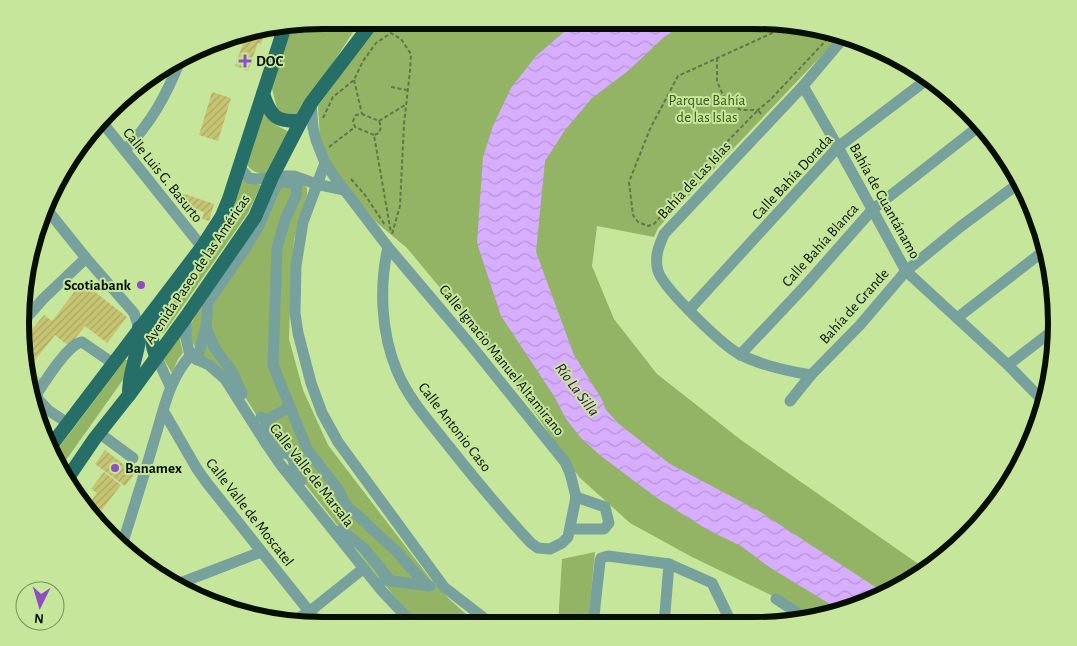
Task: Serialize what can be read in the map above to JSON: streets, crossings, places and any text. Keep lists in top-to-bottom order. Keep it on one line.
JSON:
{"streets":{"main road":["Avenida Paseo de las Américas"],"street":["Calle Luis G. Basurto","Calle Bahía Dorada","Bahía de Las Islas","Bahía de Guantánamo","Calle Bahía Blanca","Bahía de Grande","Calle Ignacio Manuel Altamirano","Calle Antonio Caso","Calle Valle de Marsala","Calle Valle de Moscatel"]},"crossings":[["Calle Luis G. Basurto","Avenida Paseo de las Américas"],["Calle Bahía Dorada","Bahía de Las Islas"],["Calle Bahía Dorada","Bahía de Guantánamo"],["Bahía de Las Islas","Bahía de Guantánamo"],["Bahía de Guantánamo","Calle Bahía Blanca"],["Bahía de Guantánamo","Bahía de Grande"],["Avenida Paseo de las Américas","Calle Ignacio Manuel Altamirano"],["Calle Ignacio Manuel Altamirano","Calle Antonio Caso"]],"water":["Río La Silla"],"parks":["Parque Bahía de las Islas"],"places":{"health":["DOC"],"other":["Scotiabank","Banamex"]},"north":"bottom"}
